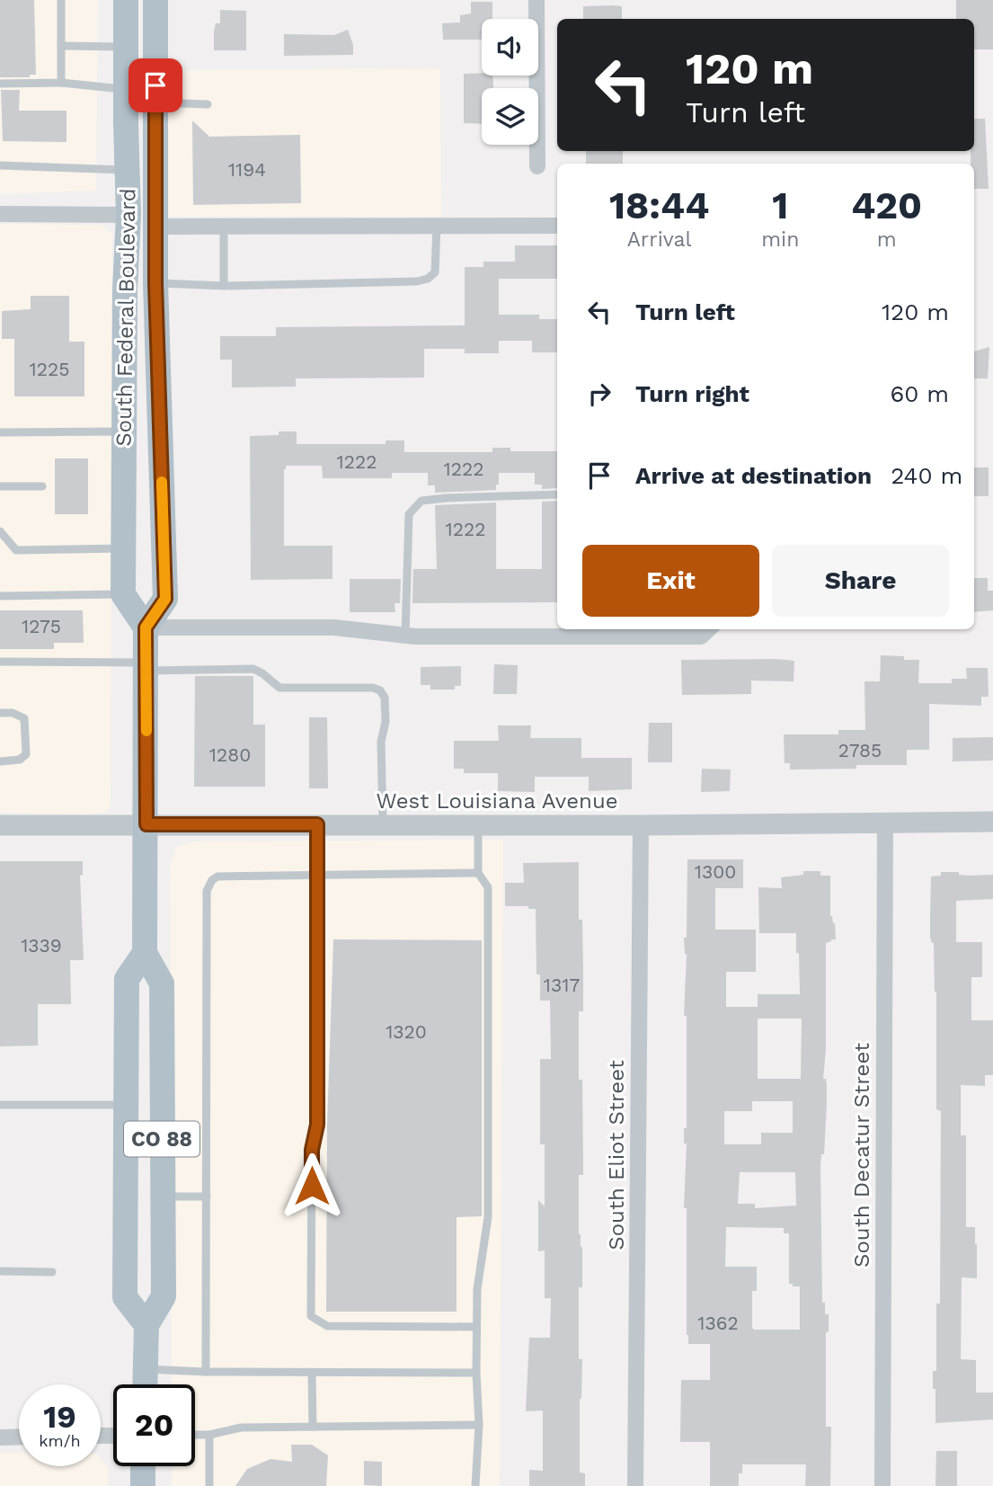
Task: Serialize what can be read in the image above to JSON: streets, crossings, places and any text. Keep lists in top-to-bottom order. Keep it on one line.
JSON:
{"streets":{"main road":["South Federal Boulevard","CO 88"],"street":["West Louisiana Avenue","South Eliot Street","South Decatur Street"]},"crossings":[["South Federal Boulevard","CO 88"],["West Louisiana Avenue","CO 88"],["West Louisiana Avenue","South Eliot Street"],["West Louisiana Avenue","South Decatur Street"]],"house_numbers":["1194","1225","1222","1222","1222","1275","2785","1280","1300","1339","1317","1320","1362"],"page":{"turn":["120 m","Turn left"],"eta":["18:44","Arrival","1","min","420","m"],"list":[{"name":"Turn left","value":"120 m"},{"name":"Turn right","value":"60 m"},{"name":"Arrive at destination","value":"240 m"}],"buttons":["Exit","Share"],"speed":"19 km/h","limit":"20"}}
